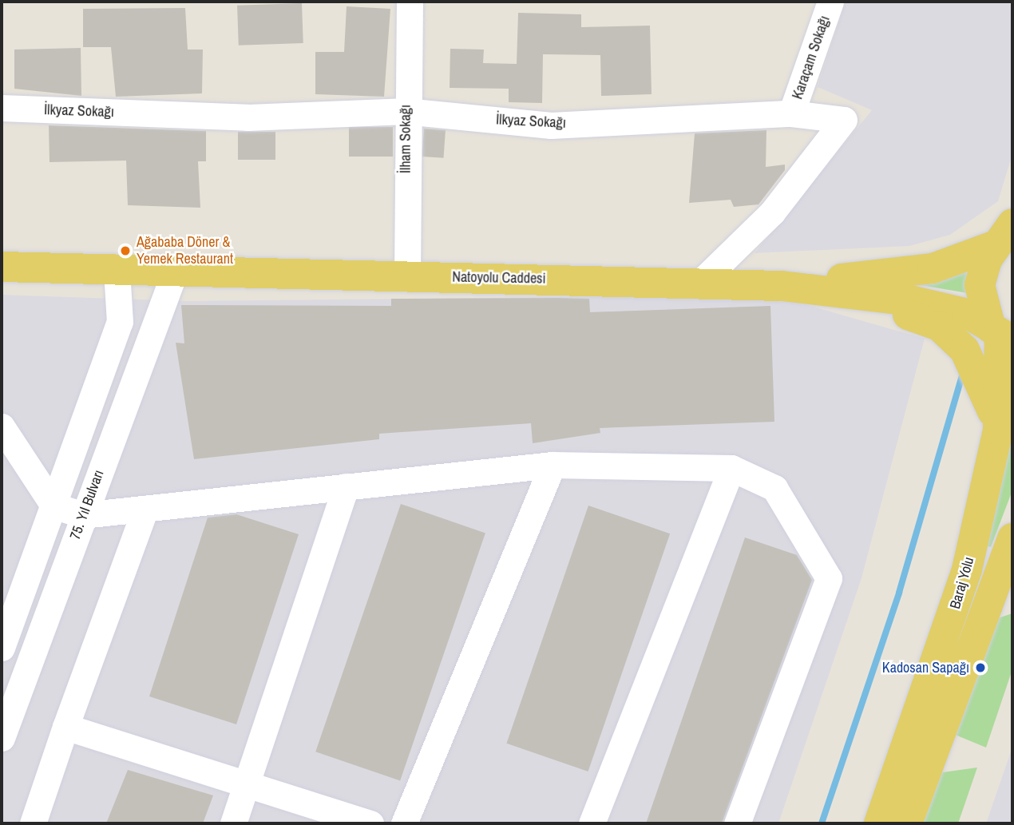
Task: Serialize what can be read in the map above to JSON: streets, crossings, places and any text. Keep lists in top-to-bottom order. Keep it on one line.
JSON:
{"streets":{"main road":["Natoyolu Caddesi","Baraj Yolu"],"street":["Karaçam Sokağı","İlkyaz Sokağı","İlham Sokağı","75. Yıl Bulvarı"]},"crossings":[["Karaçam Sokağı","İlkyaz Sokağı"],["İlkyaz Sokağı","İlham Sokağı"],["İlkyaz Sokağı","Natoyolu Caddesi"],["İlham Sokağı","Natoyolu Caddesi"],["Natoyolu Caddesi","75. Yıl Bulvarı"],["Natoyolu Caddesi","Baraj Yolu"]],"places":["Ağababa Döner & Yemek Restaurant","Kadosan Sapağı"]}
